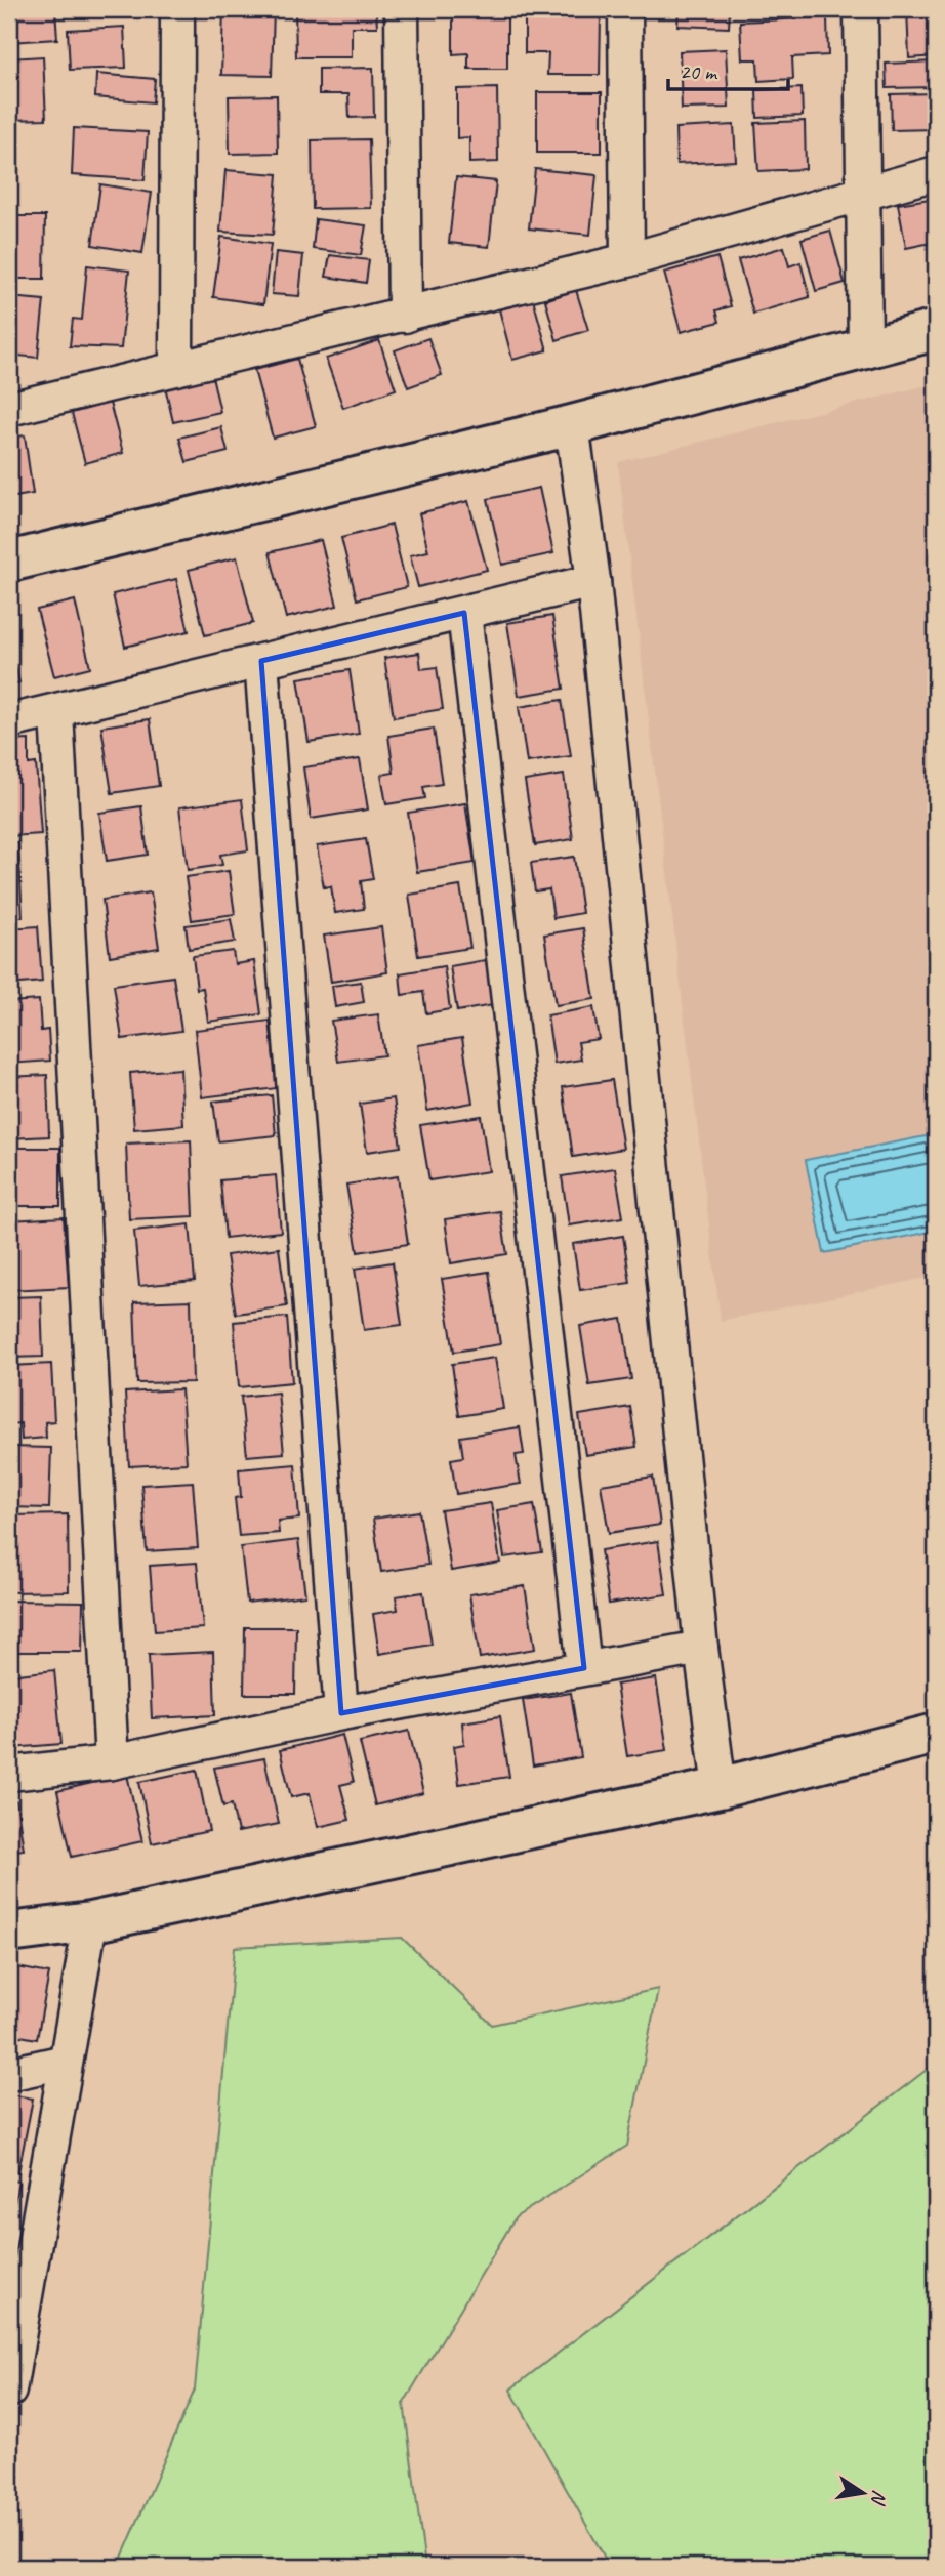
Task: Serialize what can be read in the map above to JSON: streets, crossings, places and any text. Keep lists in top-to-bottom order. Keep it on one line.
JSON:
{"scale_bar":"20 m","north":"right"}
